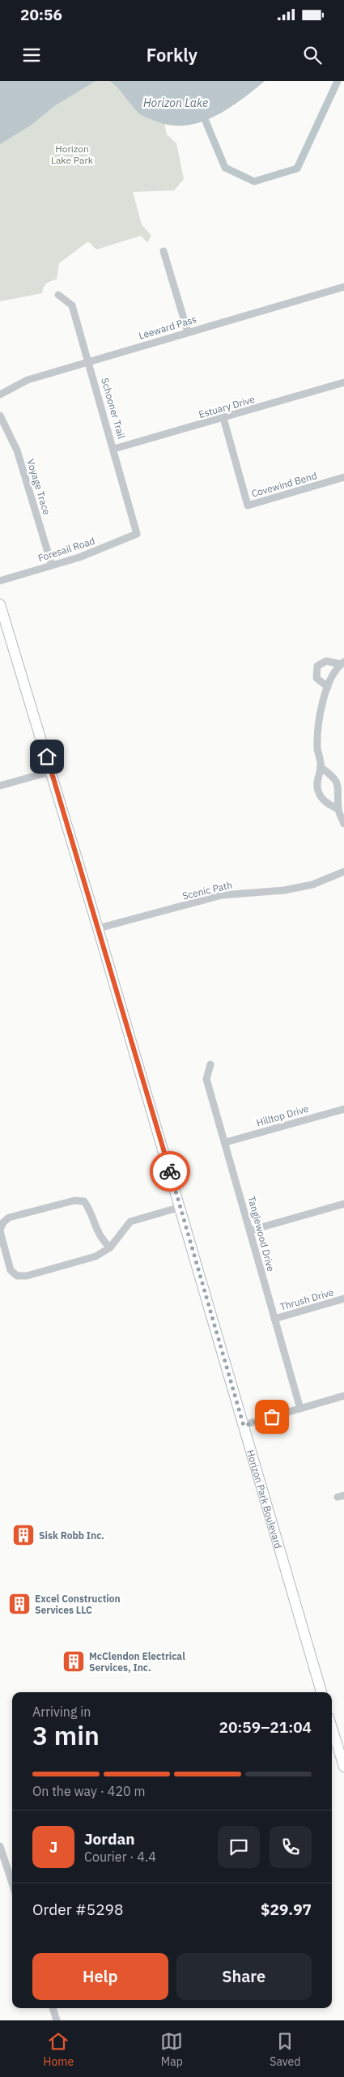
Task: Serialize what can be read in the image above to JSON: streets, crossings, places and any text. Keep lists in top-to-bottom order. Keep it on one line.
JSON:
{"streets":{"street":["Leeward Pass","Estuary Drive","Schooner Trail","Covewind Bend","Voyage Trace","Foresail Road","Scenic Path","Hilltop Drive","Tanglewood Drive","Thrush Drive","Horizon Park Boulevard"]},"crossings":[["Leeward Pass","Schooner Trail"],["Estuary Drive","Schooner Trail"],["Estuary Drive","Covewind Bend"],["Schooner Trail","Foresail Road"],["Voyage Trace","Foresail Road"],["Scenic Path","Horizon Park Boulevard"],["Hilltop Drive","Tanglewood Drive"],["Tanglewood Drive","Thrush Drive"]],"water":["Horizon Lake"],"parks":["Horizon Lake Park"],"places":{"building":["Sisk Robb Inc.","Excel Construction Services LLC","McClendon Electrical Services, Inc."]},"page":{"status":"20:56","header":"Forkly","heading":["3 min","Arriving in","20:59–21:04"],"panel":["Jordan","Courier · 4.4","Order #5298","$29.97"],"bar":"On the way · 420 m","round":"J","buttons":["Help","Share"],"tabs":["Home","Map","Saved"]}}
